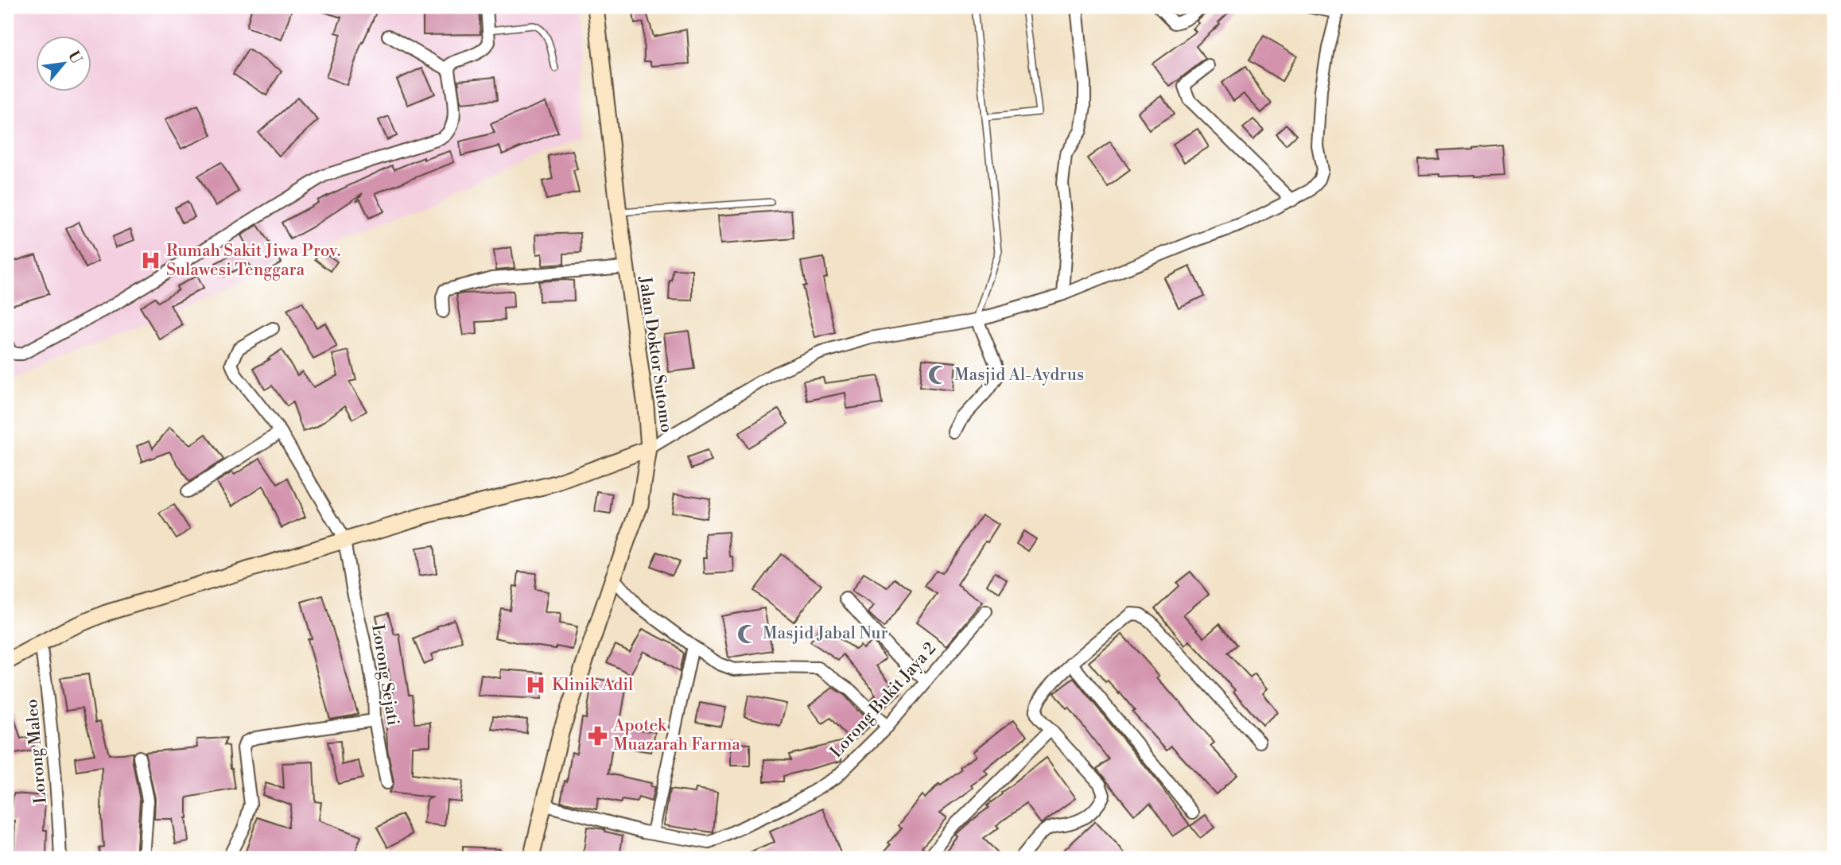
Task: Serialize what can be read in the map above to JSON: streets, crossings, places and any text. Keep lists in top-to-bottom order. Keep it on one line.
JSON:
{"streets":{"street":["Jalan Doktor Sutomo","Lorong Sejati","Lorong Bukit Jaya 2","Lorong Maleo"]},"crossings":[["Jalan Doktor Sutomo","Lorong Bukit Jaya 2"]],"places":{"hospital":["Rumah Sakit Jiwa Prov. Sulawesi Tenggara","Klinik Adil"],"mosque":["Masjid Al-Aydrus","Masjid Jabal Nur"],"pharmacy":["Apotek Muazarah Farma"]},"north":"top right"}
